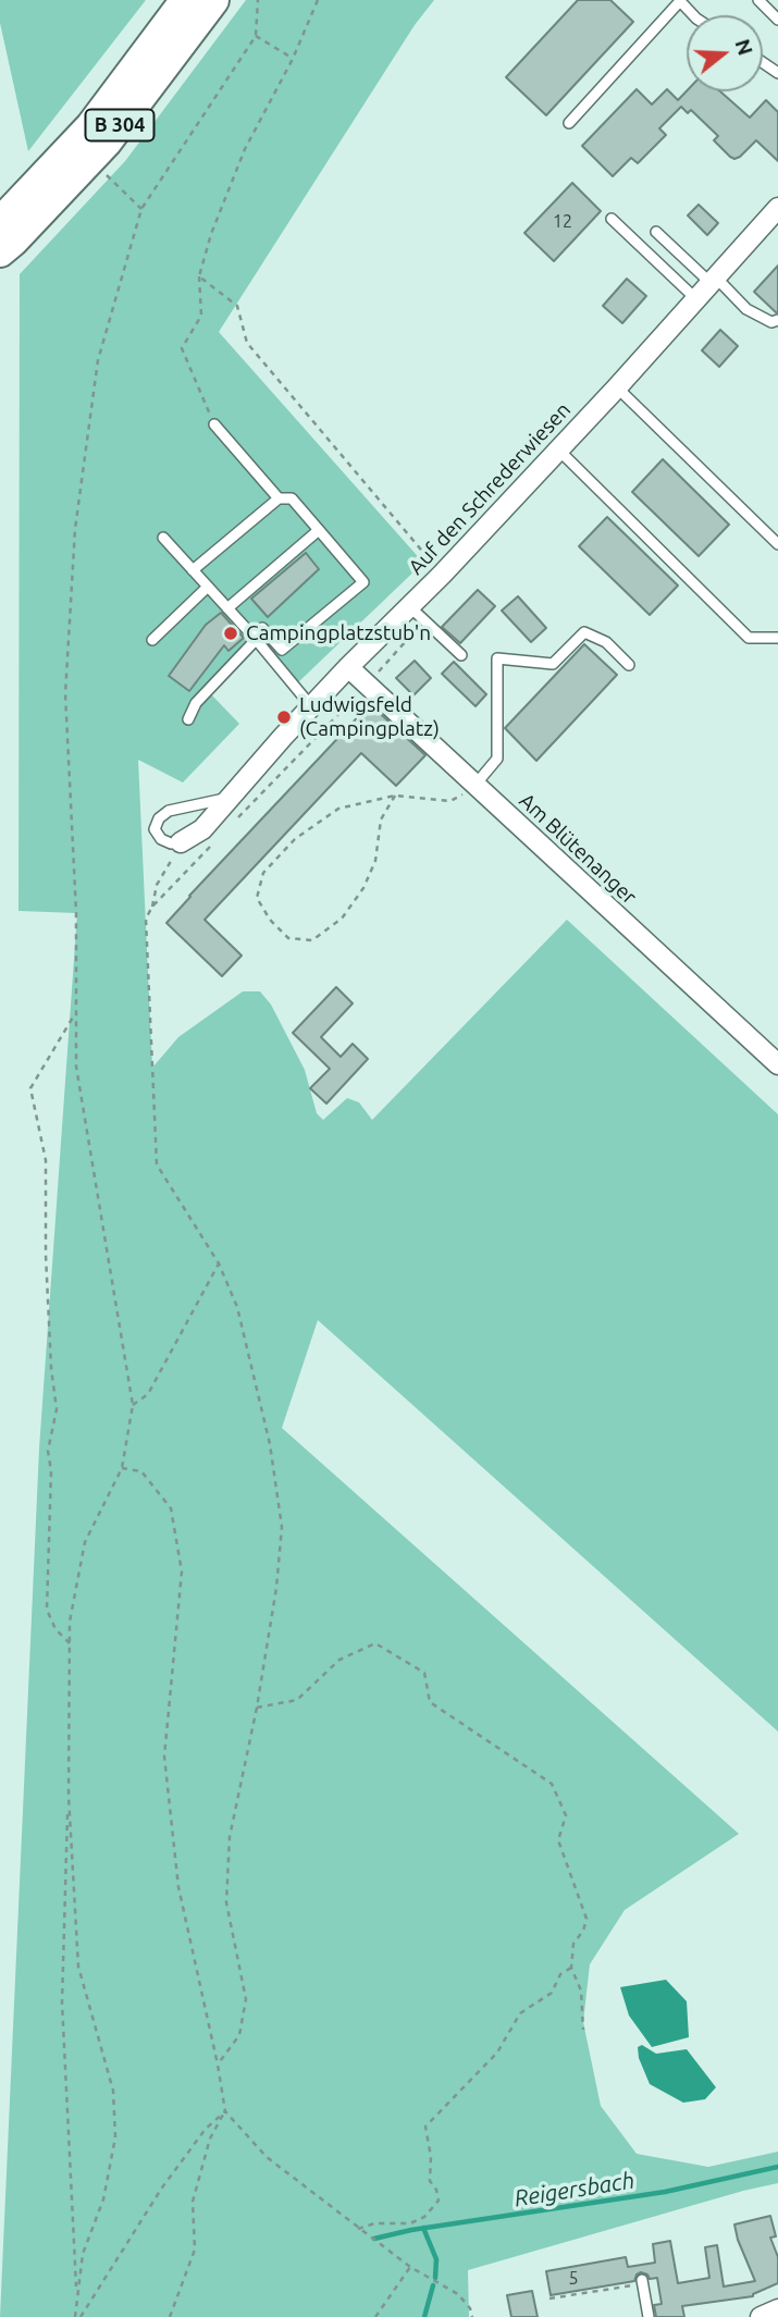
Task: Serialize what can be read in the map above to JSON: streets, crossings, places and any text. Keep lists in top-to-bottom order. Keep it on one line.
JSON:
{"streets":{"main road":["B 304"],"street":["Auf den Schrederwiesen","Am Blütenanger"]},"crossings":[["Auf den Schrederwiesen","Am Blütenanger"]],"water":["Reigersbach"],"places":["Campingplatzstub'n","Ludwigsfeld (Campingplatz)"],"house_numbers":["12","5"],"north":"right"}
